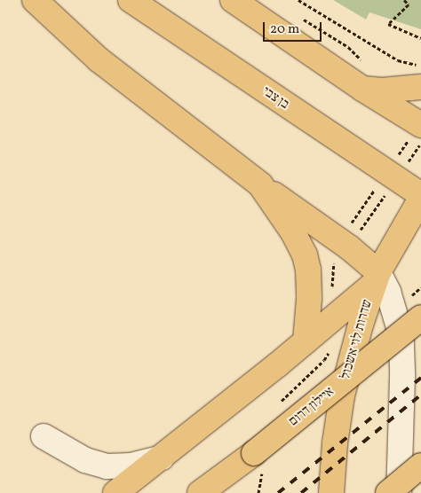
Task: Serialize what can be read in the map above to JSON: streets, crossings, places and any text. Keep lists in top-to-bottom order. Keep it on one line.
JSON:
{"streets":{"main road":["בן צבי","שדרות לוי אשכול","איילון דרום"]},"crossings":[["בן צבי","שדרות לוי אשכול"]],"scale_bar":"20 m"}
